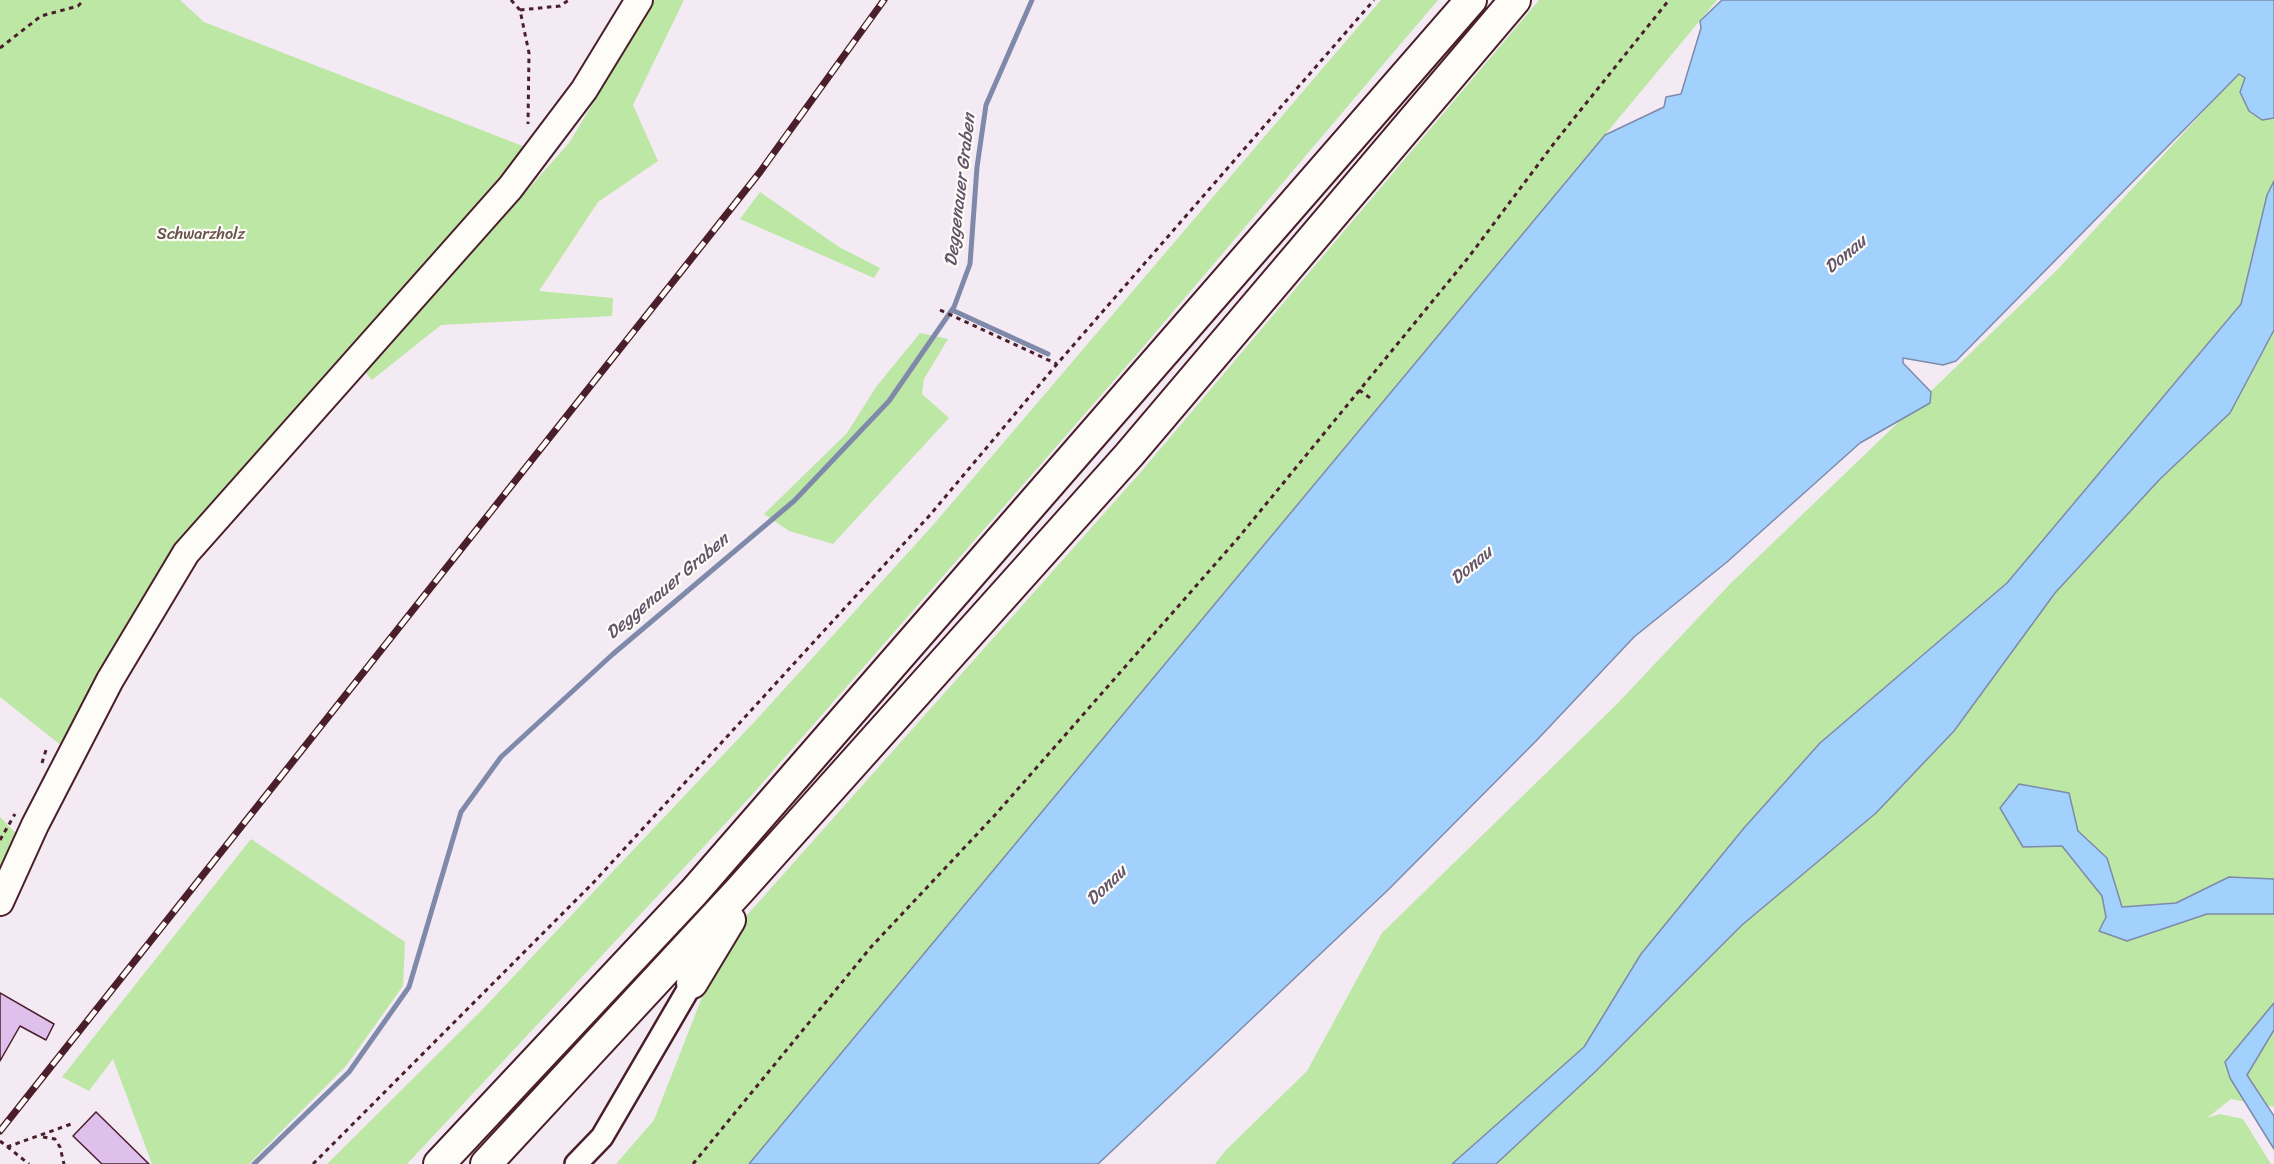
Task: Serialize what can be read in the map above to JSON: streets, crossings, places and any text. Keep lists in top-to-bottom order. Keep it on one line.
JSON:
{"water":["Deggenauer Graben","Donau"],"parks":["Schwarzholz"]}
